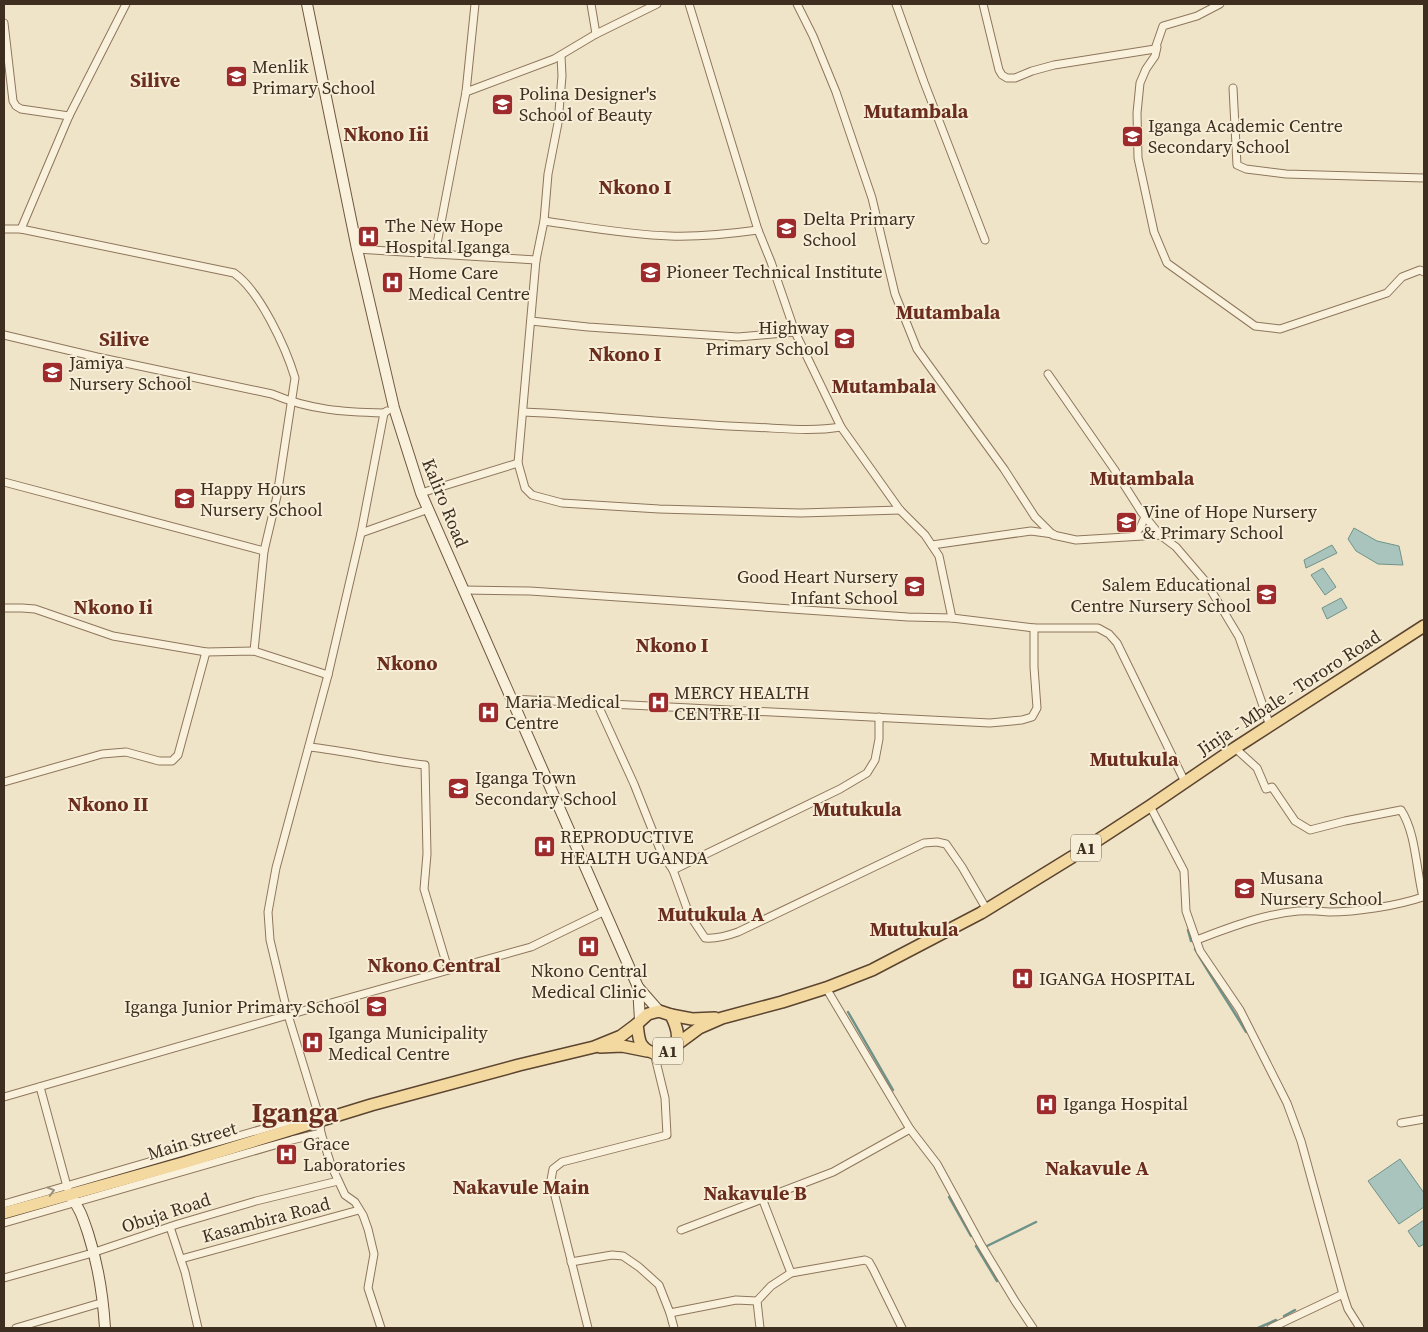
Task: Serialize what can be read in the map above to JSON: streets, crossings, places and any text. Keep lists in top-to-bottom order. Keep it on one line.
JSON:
{"streets":{"main road":["Kaliro Road","Jinja - Mbale - Tororo Road","A1","Main Street"],"street":["Obuja Road","Kasambira Road"]},"crossings":[["Kaliro Road","Jinja - Mbale - Tororo Road"],["Kaliro Road","A1"],["Jinja - Mbale - Tororo Road","A1"],["A1","Main Street"]],"districts":["Silive","Mutambala","Nkono Iii","Nkono I","Mutambala","Silive","Nkono I","Mutambala","Mutambala","Nkono Ii","Nkono I","Nkono","Mutukula","Nkono II","Mutukula","Mutukula A","Mutukula","Nkono Central","Iganga","Nakavule A","Nakavule Main","Nakavule B"],"places":{"school or university":["Menlik Primary School","Polina Designer's School of Beauty","Iganga Academic Centre Secondary School","Delta Primary School","Pioneer Technical Institute","Highway Primary School","Jamiya Nursery School","Happy Hours Nursery School","Vine of Hope Nursery & Primary School","Good Heart Nursery Infant School","Salem Educational Centre Nursery School","Iganga Town Secondary School","Musana Nursery School","Iganga Junior Primary School"],"hospital":["The New Hope Hospital Iganga","Home Care Medical Centre","MERCY HEALTH CENTRE II","Maria Medical Centre","REPRODUCTIVE HEALTH UGANDA","Nkono Central Medical Clinic","IGANGA HOSPITAL","Iganga Municipality Medical Centre","Iganga Hospital","Grace Laboratories"]}}
